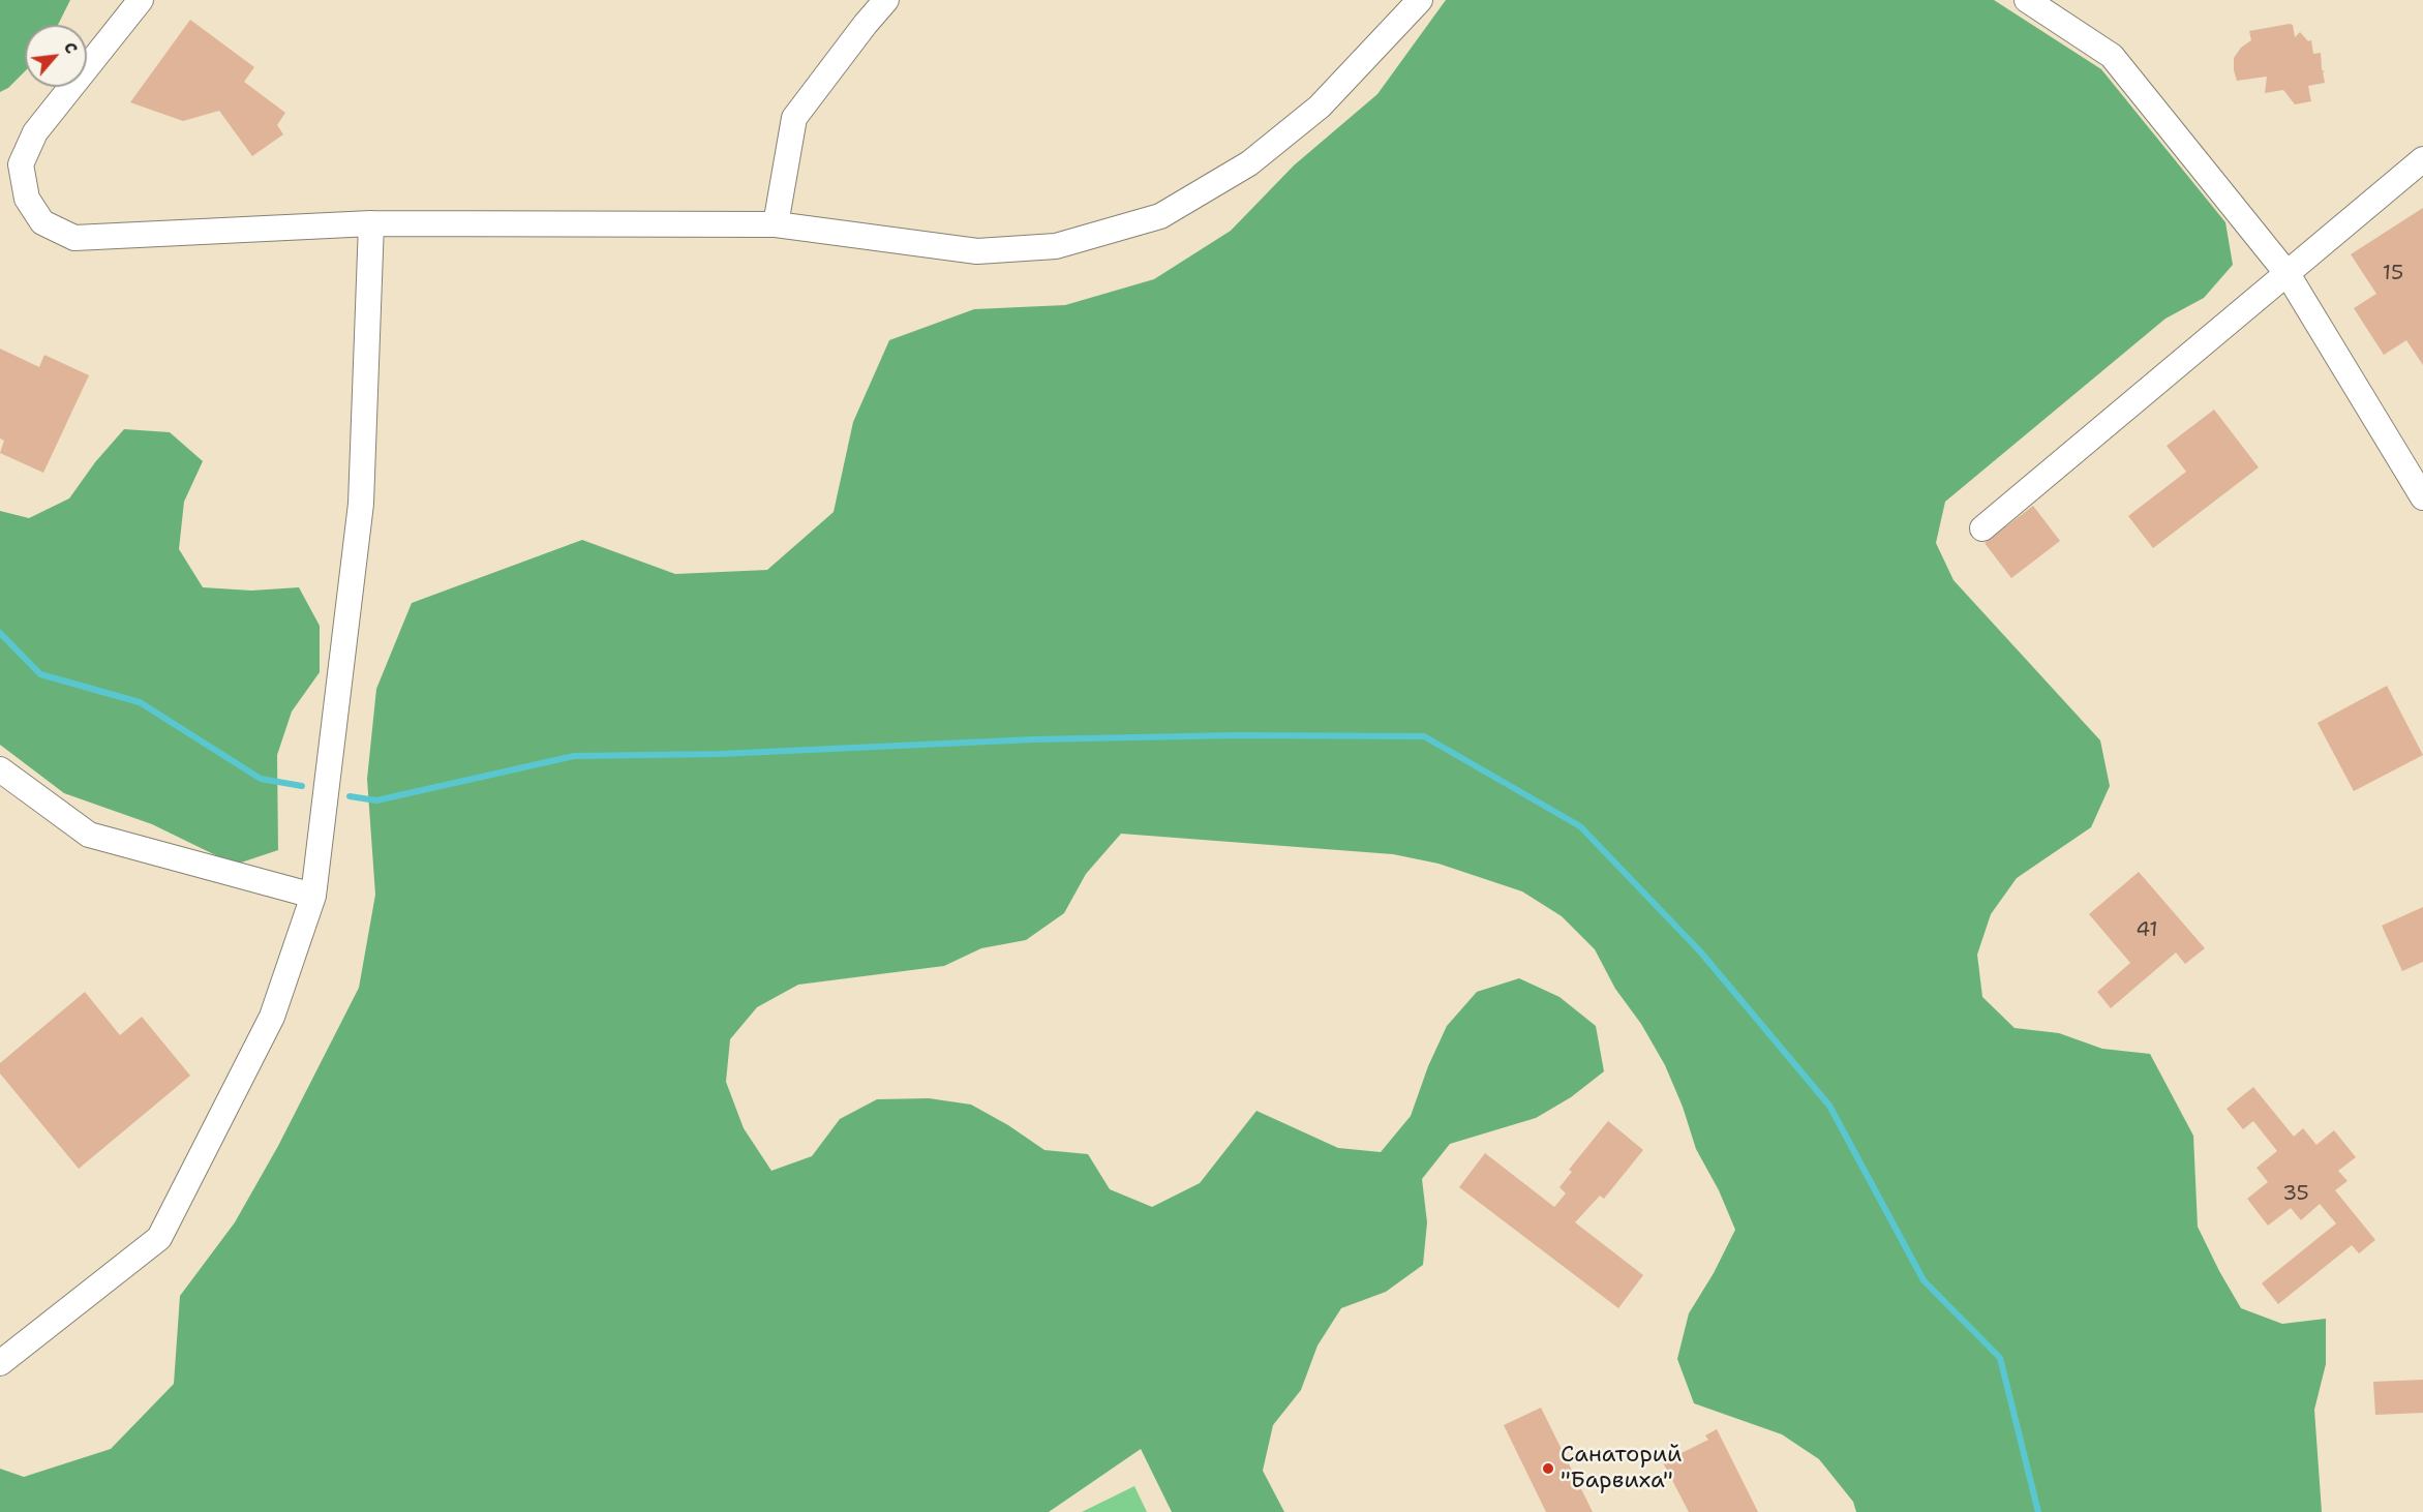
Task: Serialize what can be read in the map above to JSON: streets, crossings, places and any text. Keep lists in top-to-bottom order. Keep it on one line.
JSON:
{"places":["Санаторий \"Барвиха\""],"house_numbers":["15","41","35"],"north":"top right"}
